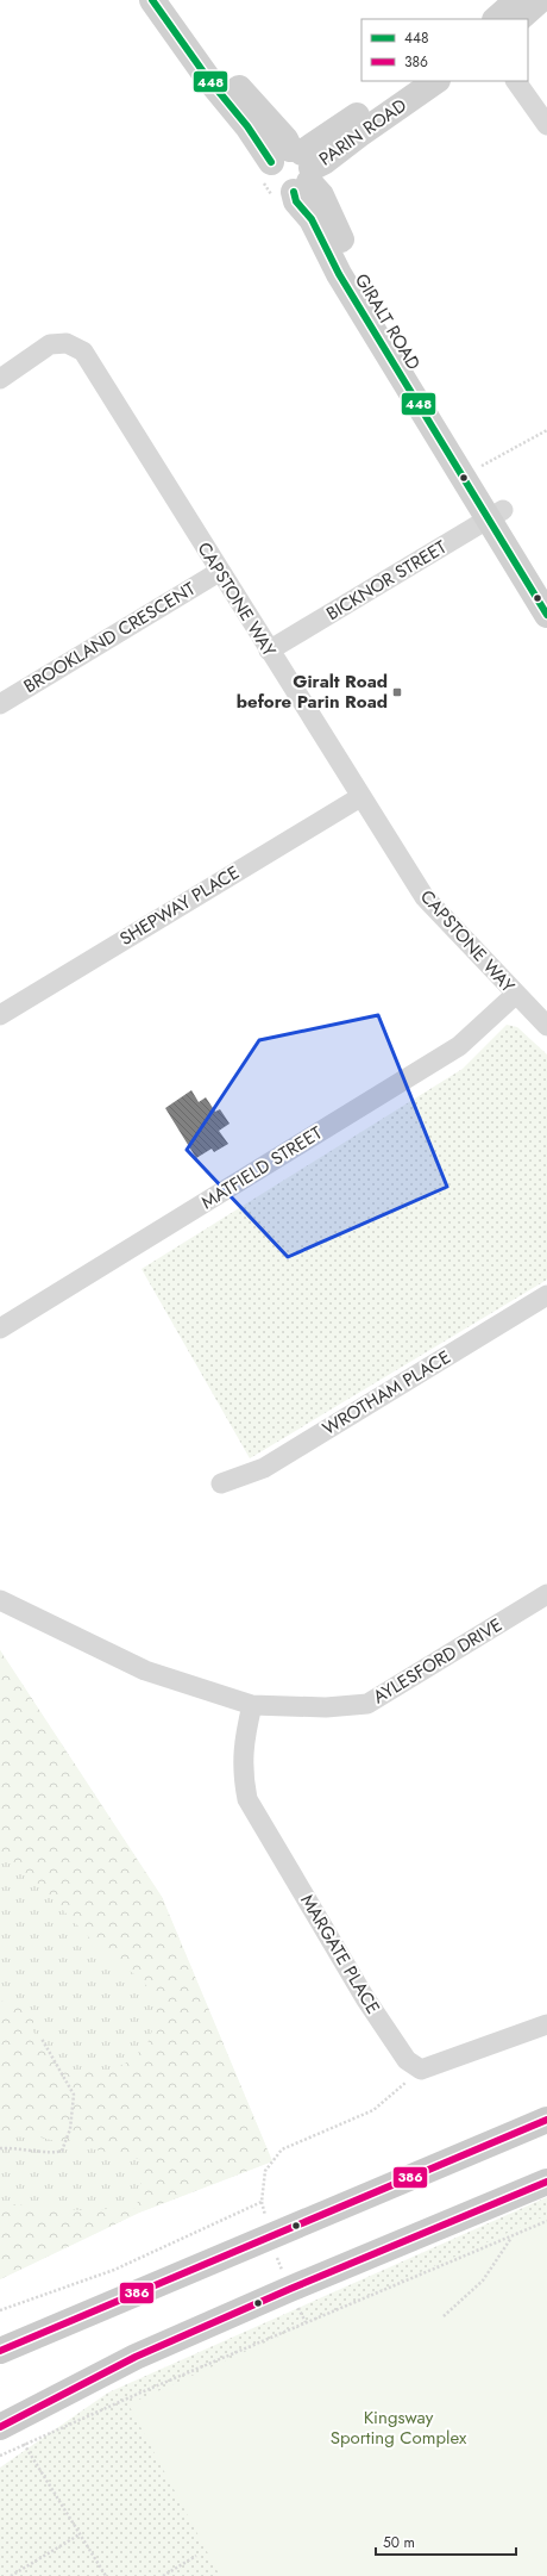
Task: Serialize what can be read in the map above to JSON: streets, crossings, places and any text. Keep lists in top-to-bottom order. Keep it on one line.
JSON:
{"streets":{"street":["PARIN ROAD","GIRALT ROAD","BICKNOR STREET","CAPSTONE WAY","BROOKLAND CRESCENT","SHEPWAY PLACE","MATFIELD STREET","WROTHAM PLACE","AYLESFORD DRIVE","MARGATE PLACE"]},"crossings":[["PARIN ROAD","GIRALT ROAD"],["GIRALT ROAD","BICKNOR STREET"],["BICKNOR STREET","CAPSTONE WAY"],["CAPSTONE WAY","BROOKLAND CRESCENT"],["CAPSTONE WAY","SHEPWAY PLACE"],["CAPSTONE WAY","MATFIELD STREET"],["AYLESFORD DRIVE","MARGATE PLACE"]],"parks":["Kingsway Sporting Complex"],"places":{"transit":["Giralt Road before Parin Road"]},"lines":["transit line 448","transit line 386"],"legend":["448","386"],"scale_bar":"50 m"}
